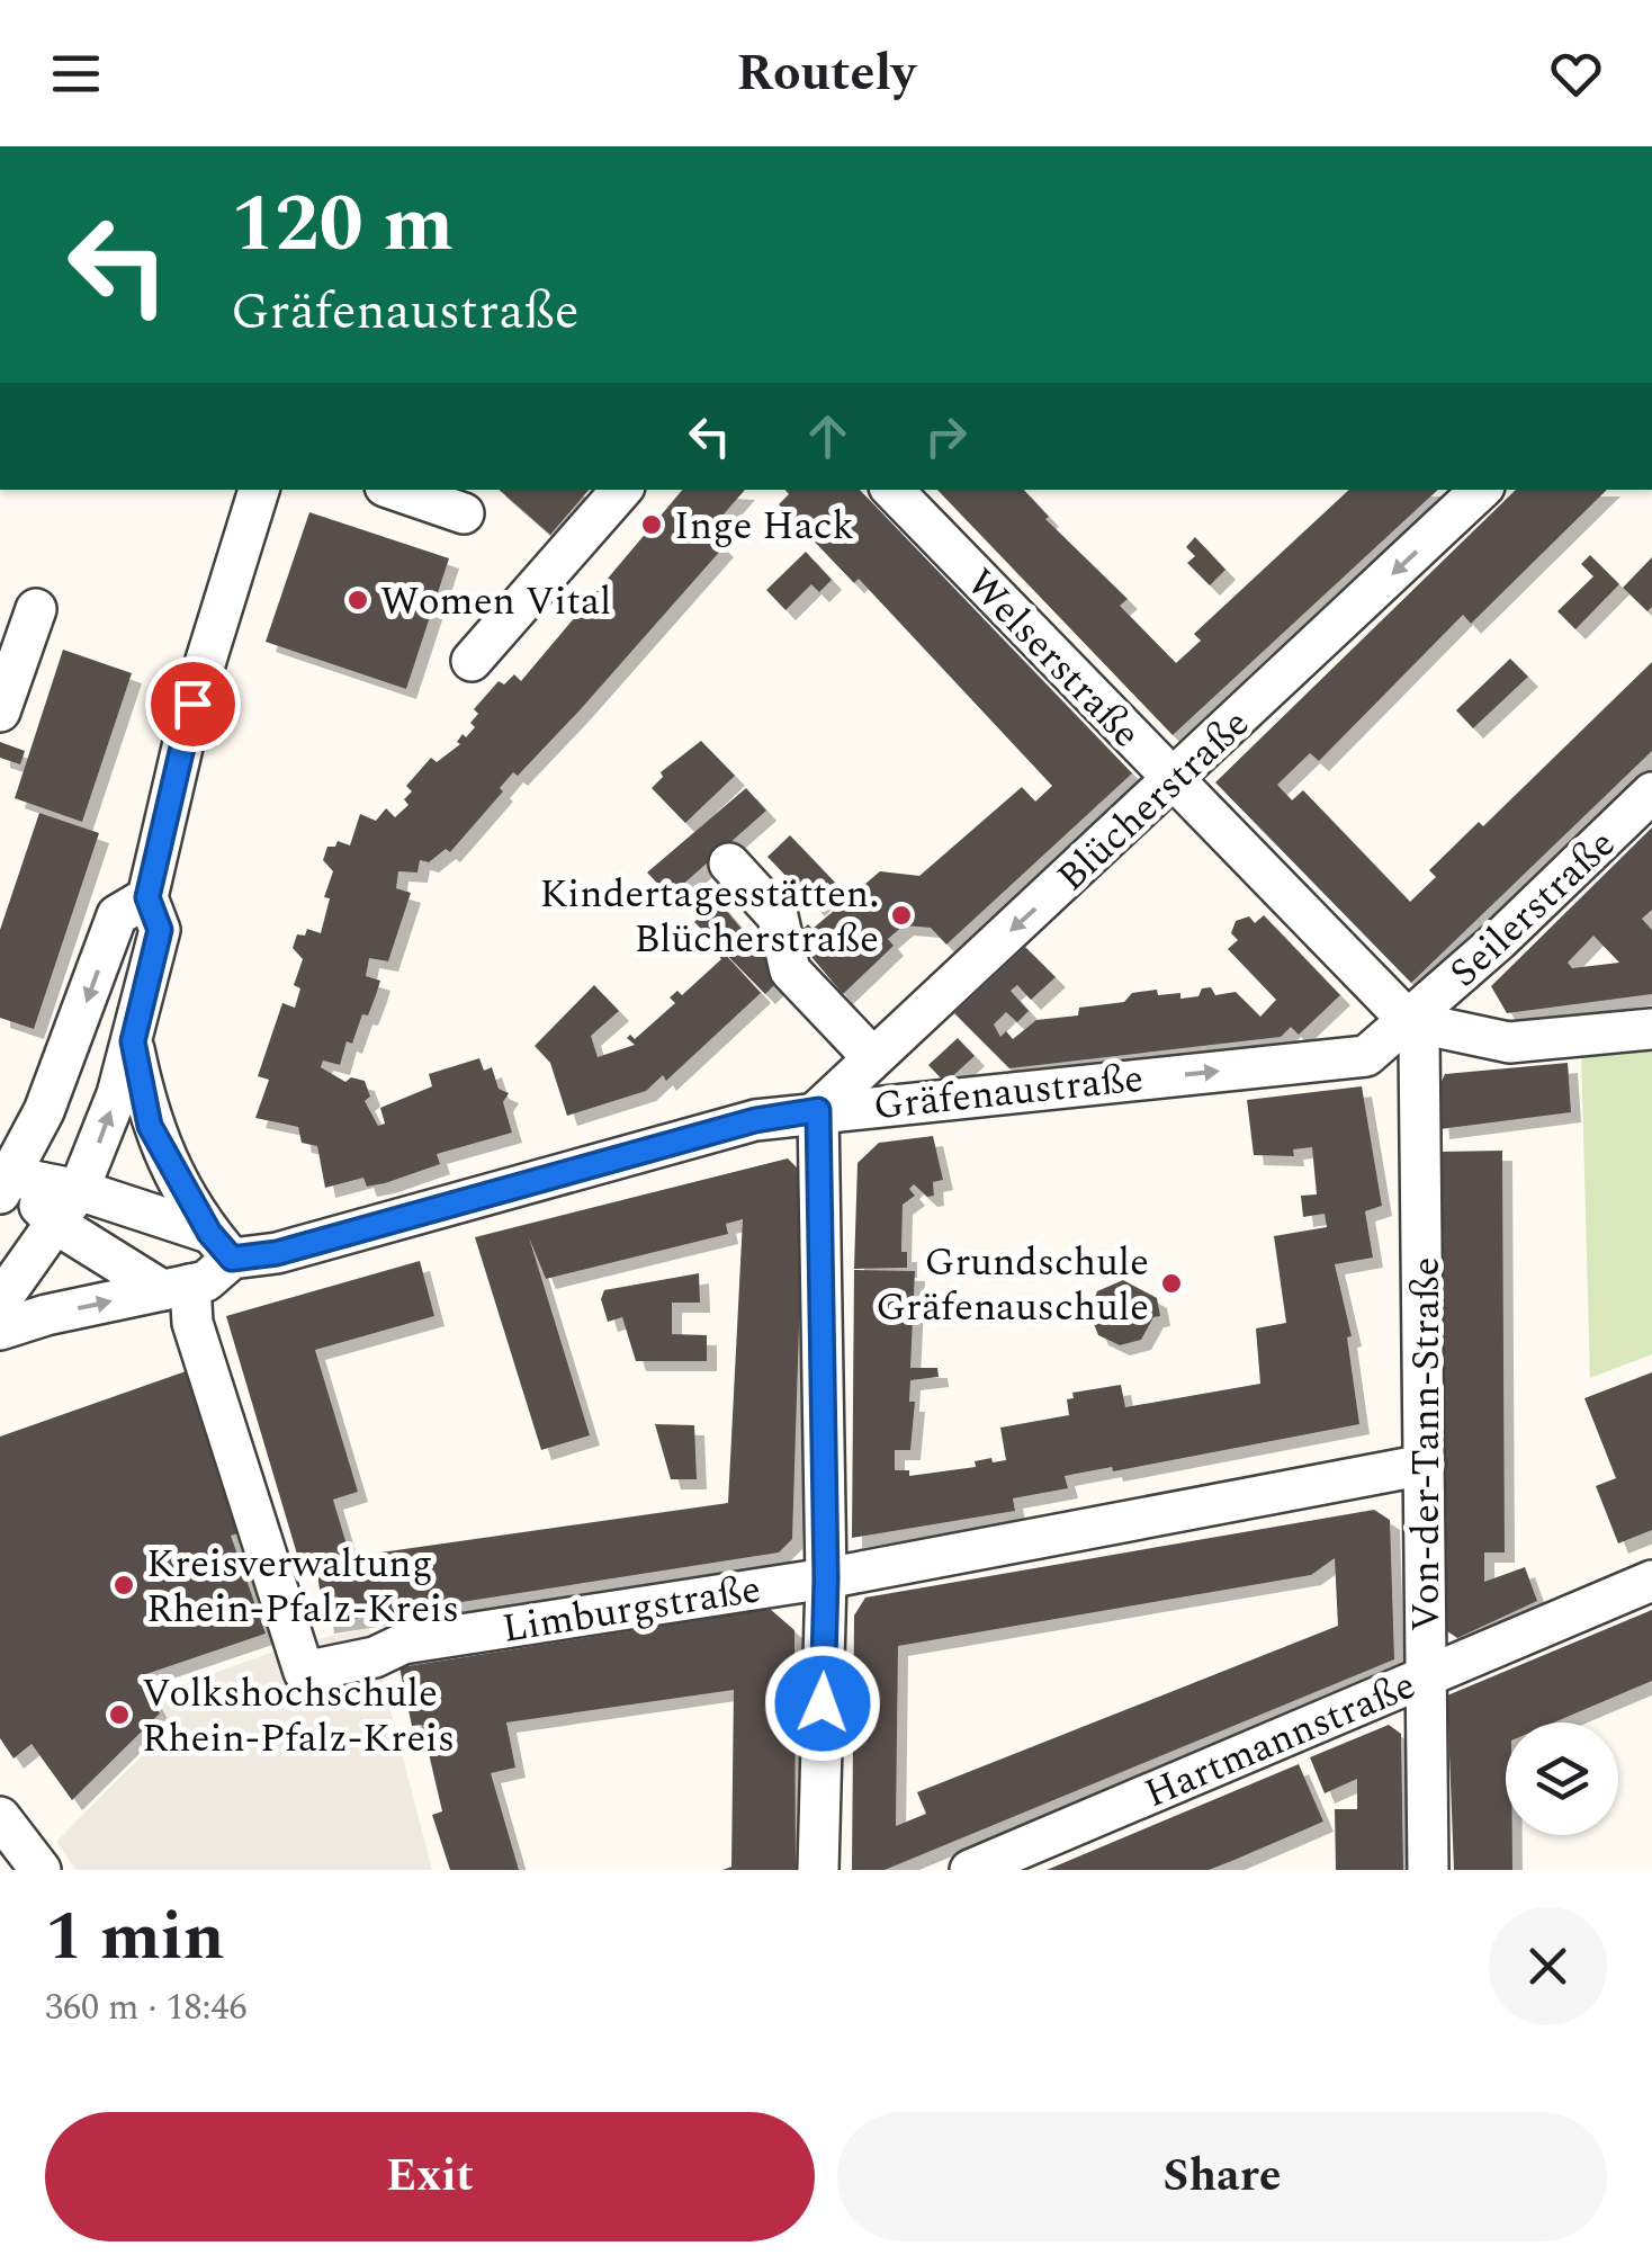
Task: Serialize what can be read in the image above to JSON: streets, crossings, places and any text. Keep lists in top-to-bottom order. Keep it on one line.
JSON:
{"streets":{"street":["Welserstraße","Blücherstraße","Seilerstraße","Gräfenaustraße","Von-der-Tann-Straße","Limburgstraße","Hartmannstraße"]},"crossings":[["Welserstraße","Blücherstraße"],["Welserstraße","Seilerstraße"],["Welserstraße","Gräfenaustraße"],["Welserstraße","Von-der-Tann-Straße"],["Blücherstraße","Gräfenaustraße"],["Seilerstraße","Gräfenaustraße"],["Seilerstraße","Von-der-Tann-Straße"],["Gräfenaustraße","Von-der-Tann-Straße"],["Gräfenaustraße","Limburgstraße"],["Von-der-Tann-Straße","Limburgstraße"],["Von-der-Tann-Straße","Hartmannstraße"]],"one_way":["Blücherstraße","Gräfenaustraße"],"places":["Inge Hack","Women Vital","Kindertagesstätten. Blücherstraße","Grundschule Gräfenauschule","Kreisverwaltung Rhein-Pfalz-Kreis","Volkshochschule Rhein-Pfalz-Kreis"],"page":{"header":"Routely","turn":["120 m","Gräfenaustraße"],"heading":["1 min","360 m · 18:46"],"buttons":["Exit","Share"]}}
